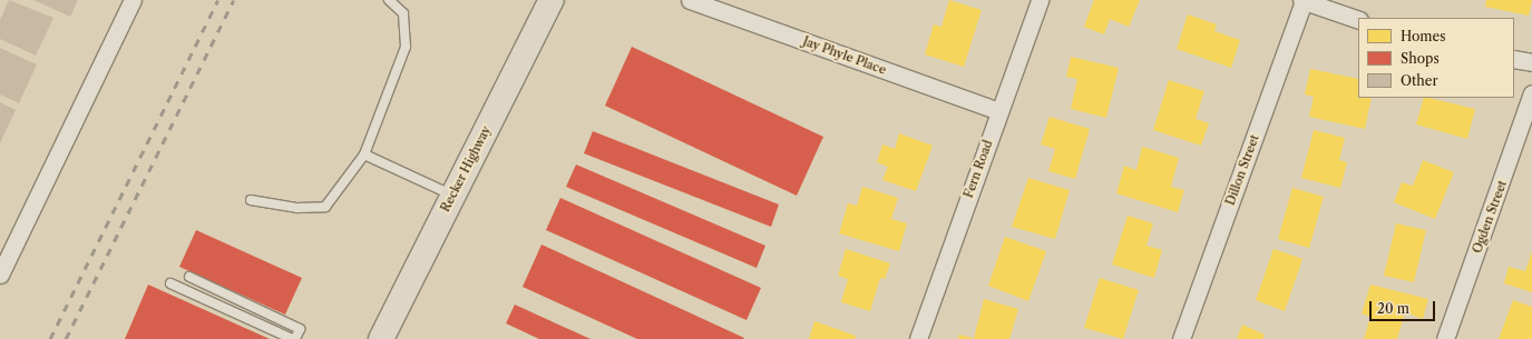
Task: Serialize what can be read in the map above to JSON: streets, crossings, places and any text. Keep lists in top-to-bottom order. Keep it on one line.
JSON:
{"streets":{"main road":["Recker Highway"],"street":["Jay Phyle Place","Fern Road","Dillon Street","Ogden Street"]},"crossings":[["Jay Phyle Place","Fern Road"]],"legend":["Homes","Shops","Other"],"scale_bar":"20 m"}
